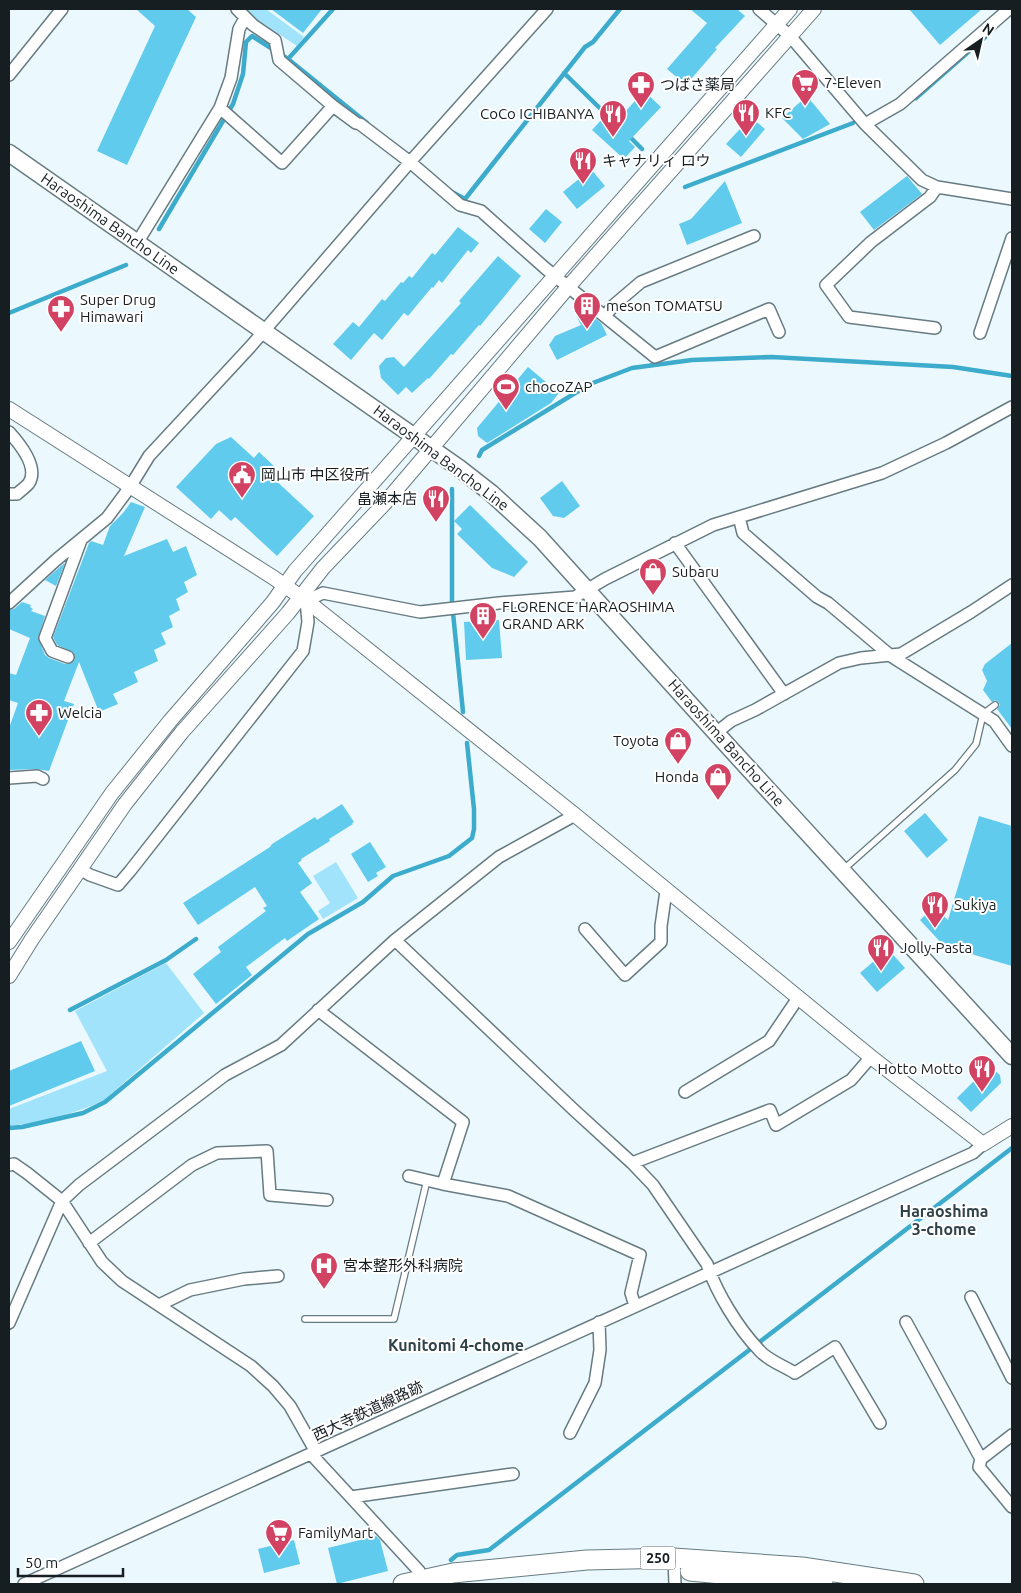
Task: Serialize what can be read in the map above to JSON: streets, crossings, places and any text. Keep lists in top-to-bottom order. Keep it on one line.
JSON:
{"streets":{"highway":["250"],"main road":["Haraoshima Bancho Line"],"street":["西大寺鉄道線路跡"]},"districts":["Haraoshima 3-chome","Kunitomi 4-chome"],"places":{"supermarket":["7-Eleven","FamilyMart"],"pharmacy":["つばさ薬局","Super Drug Himawari","Welcia"],"restaurant":["KFC","CoCo ICHIBANYA","キャナリィ ロウ","畠瀬本店","Sukiya","Jolly-Pasta","Hotto Motto"],"building":["meson TOMATSU","FLORENCE HARAOSHIMA GRAND ARK"],"sports":["chocoZAP"],"public building":["岡山市 中区役所"],"shop":["Subaru","Toyota","Honda"],"hospital":["宮本整形外科病院"]},"scale_bar":"50 m","north":"top right"}
